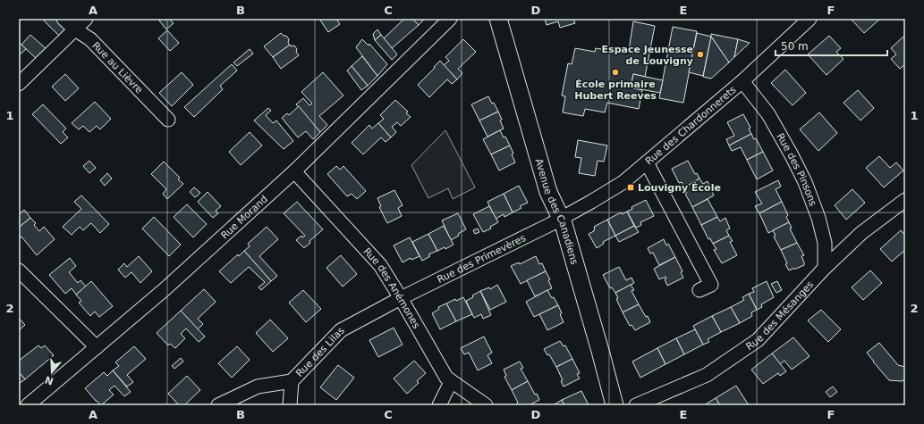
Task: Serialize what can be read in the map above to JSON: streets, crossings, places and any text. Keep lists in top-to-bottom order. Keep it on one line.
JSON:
{"streets":{"street":["Rue au Lièvre","Rue des Chardonnerets","Rue des Pinsons","Avenue des Canadiens","Rue Morand","Rue des Primevères","Rue des Anémones","Rue des Mésanges","Rue des Lilas"]},"crossings":[["Rue des Chardonnerets","Rue des Pinsons"],["Rue des Chardonnerets","Avenue des Canadiens"],["Rue des Chardonnerets","Rue des Primevères"],["Rue des Pinsons","Rue des Mésanges"],["Avenue des Canadiens","Rue des Primevères"],["Rue Morand","Rue des Anémones"],["Rue des Primevères","Rue des Anémones"],["Rue des Primevères","Rue des Lilas"],["Rue des Anémones","Rue des Lilas"]],"places":{"other":["Espace Jeunesse de Louvigny","École primaire Hubert Reeves"],"transit":["Louvigny École"]},"scale_bar":"50 m","north":"bottom","grid":{"columns":["A","B","C","D","E","F"],"rows":["1","2"]}}
